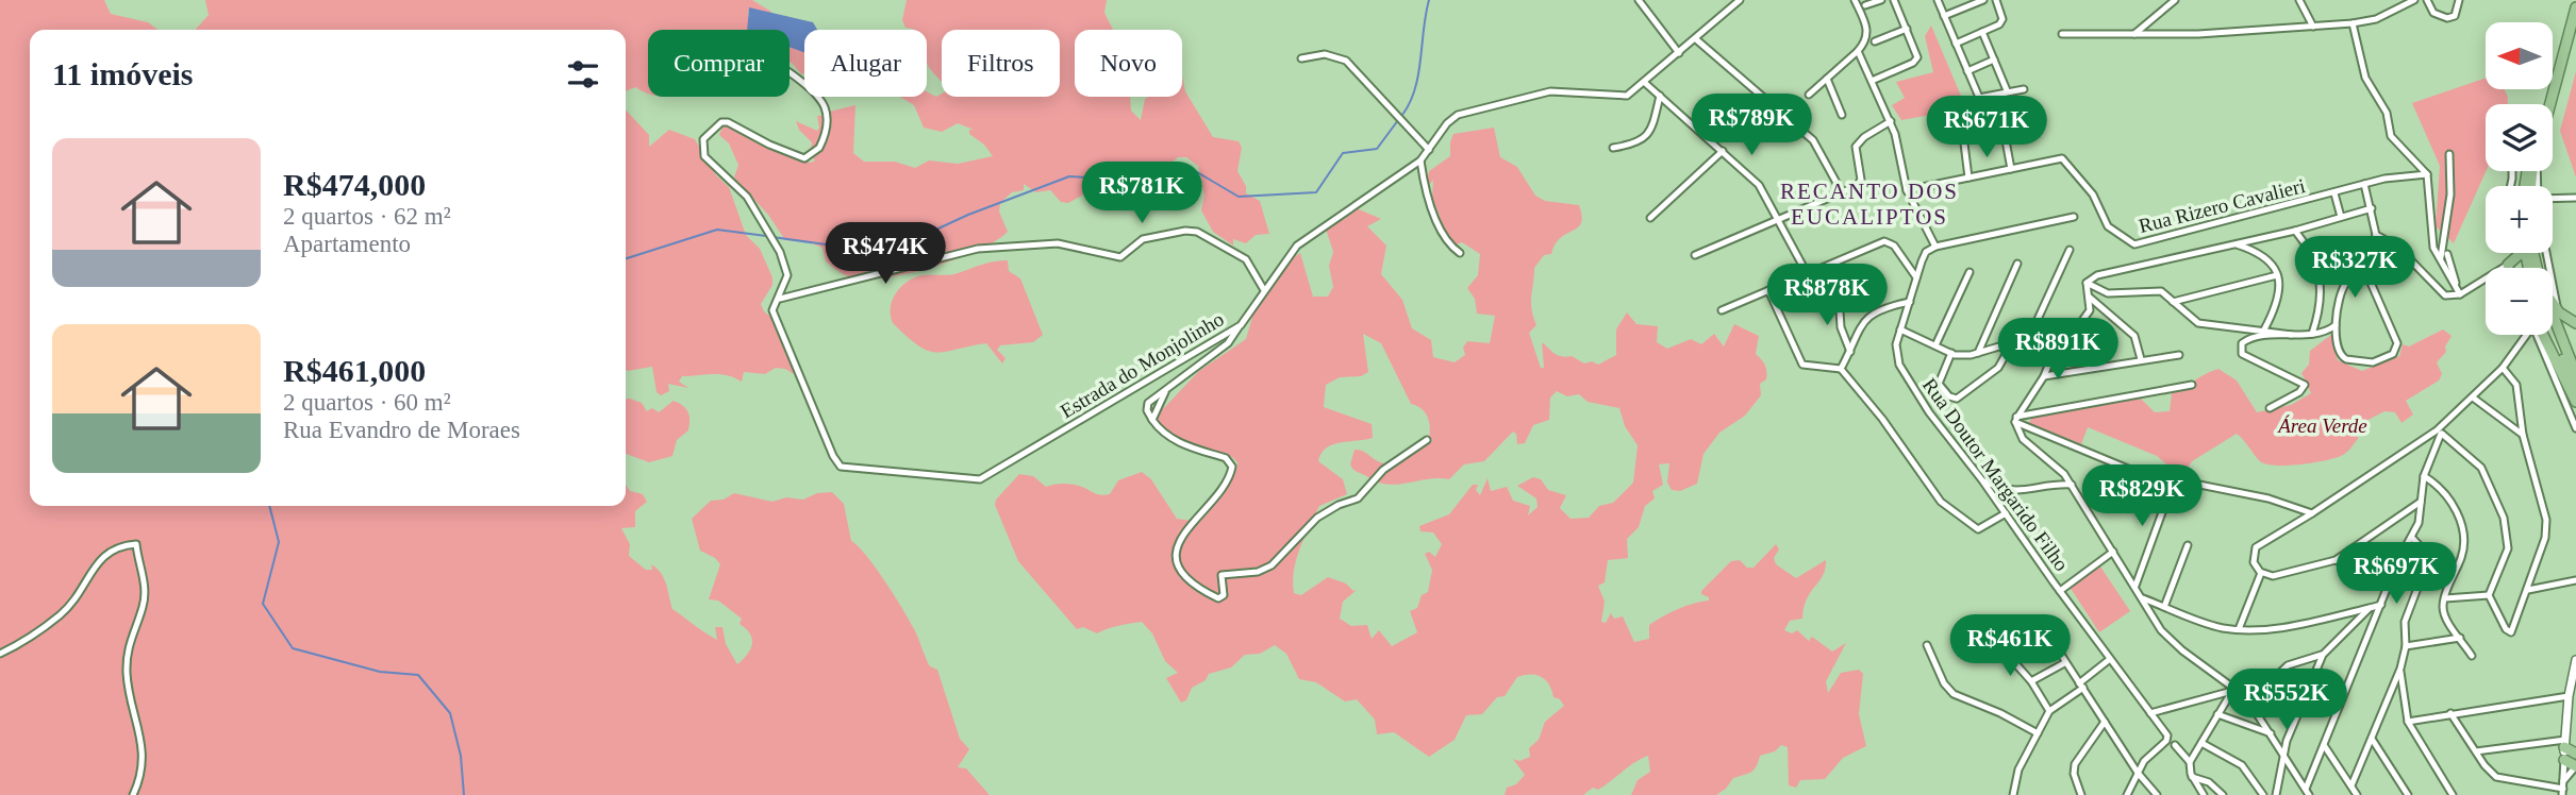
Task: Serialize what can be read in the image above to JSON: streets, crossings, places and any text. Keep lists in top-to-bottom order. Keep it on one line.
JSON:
{"streets":{"street":["Rua Rizero Cavalieri","Estrada do Monjolinho","Rua Doutor Margarido Filho"]},"districts":["RECANTO DOS EUCALIPTOS"],"parks":["Área Verde"],"north":"left","page":{"map_buttons":["+","−"],"chip":["Comprar","Alugar","Filtros","Novo"],"heading":"11 imóveis","price":["R$789K","R$671K","R$781K","R$474K","R$327K","R$878K","R$891K","R$829K","R$697K","R$461K","R$552K"],"list":[{"name":"R$474,000","note":"2 quartos · 62 m² · Apartamento"},{"name":"R$461,000","note":"2 quartos · 60 m² · Rua Evandro de Moraes"}]}}
